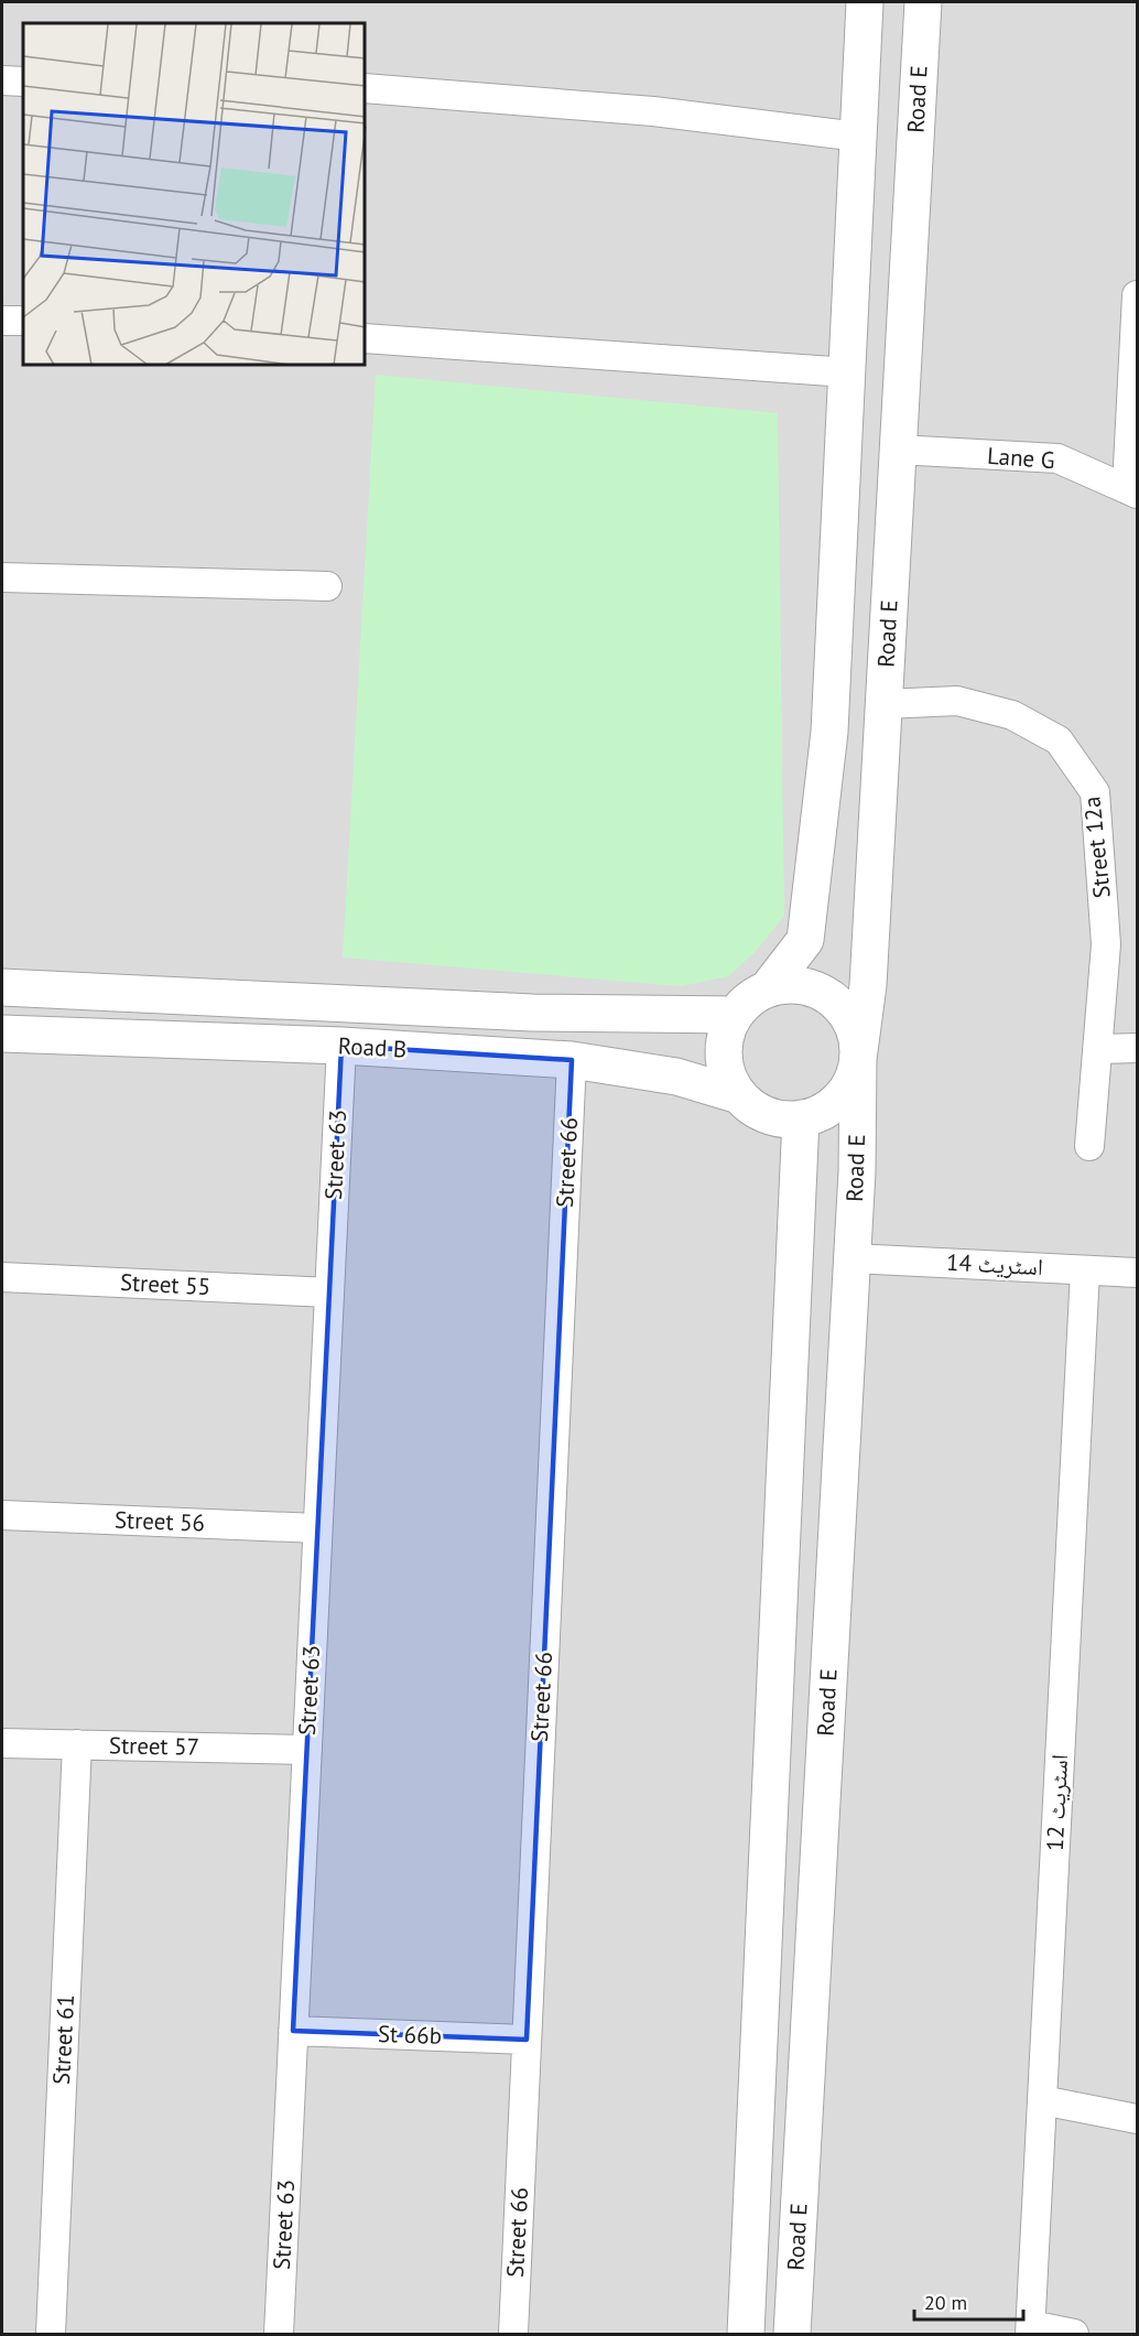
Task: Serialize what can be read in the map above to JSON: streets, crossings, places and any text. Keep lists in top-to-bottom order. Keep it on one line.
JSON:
{"streets":{"street":["Road E","Lane G","Street 12a","Road B","Street 63","Street 66","اسٹریٹ 14","Street 55","Street 56","Street 57","اسٹریٹ 12","St 66b","Street 61"]},"crossings":[["Road E","Lane G"],["Road E","Street 12a"],["Road E","Road B"],["Road E","اسٹریٹ 14"],["Road B","Street 63"],["Road B","Street 66"],["Street 63","Street 55"],["Street 63","Street 56"],["Street 63","Street 57"],["Street 63","St 66b"],["Street 66","St 66b"],["اسٹریٹ 14","اسٹریٹ 12"],["Street 57","Street 61"]],"scale_bar":"20 m"}
